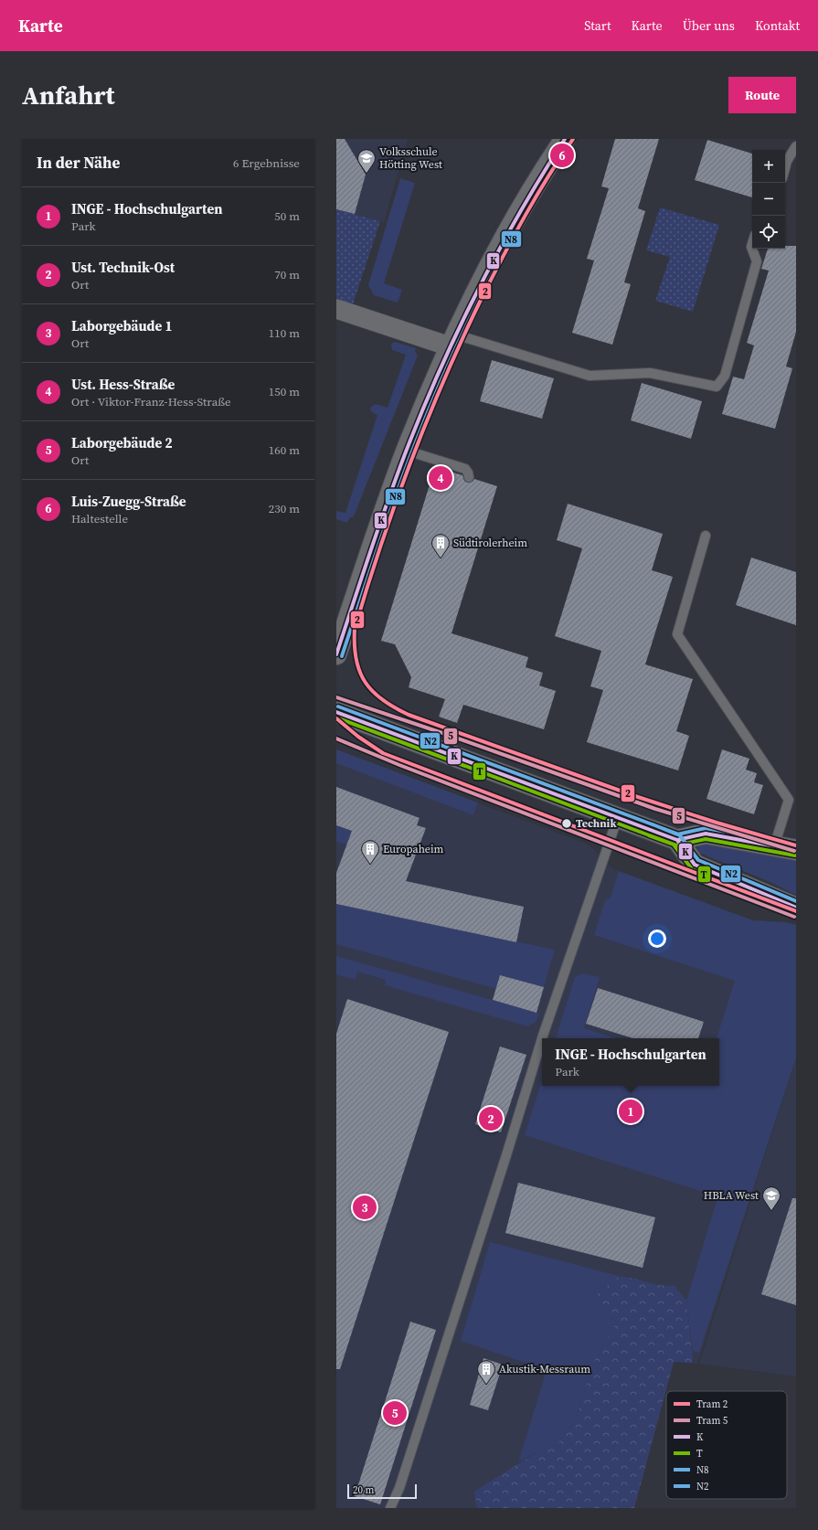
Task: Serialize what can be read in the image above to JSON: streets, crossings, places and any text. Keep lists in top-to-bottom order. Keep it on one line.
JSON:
{"places":{"school or university":["Volksschule Hötting West","HBLA West"],"building":["Südtirolerheim","Europaheim","Akustik-Messraum"],"other":["Technik"]},"lines":["tram line 2","transit line K","transit line N8","tram line 5","transit line N2","transit line T"],"legend":["Tram 2","Tram 5","K","T","N8","N2"],"scale_bar":"20 m","page":{"header":"Karte","nav":["Start","Karte","Über uns","Kontakt"],"buttons":"Route","title":"Anfahrt","heading":["In der Nähe","6 Ergebnisse"],"pins":["6","4","1","2","3","5"],"map_buttons":["+","−"],"list":[{"mark":"1","name":"INGE - Hochschulgarten","note":"Park","value":"50 m"},{"mark":"2","name":"Ust. Technik-Ost","note":"Ort","value":"70 m"},{"mark":"3","name":"Laborgebäude 1","note":"Ort","value":"110 m"},{"mark":"4","name":"Ust. Hess-Straße","note":"Ort · Viktor-Franz-Hess-Straße","value":"150 m"},{"mark":"5","name":"Laborgebäude 2","note":"Ort","value":"160 m"},{"mark":"6","name":"Luis-Zuegg-Straße","note":"Haltestelle","value":"230 m"}],"popup":["INGE - Hochschulgarten","Park"],"scale":"20 m"}}
